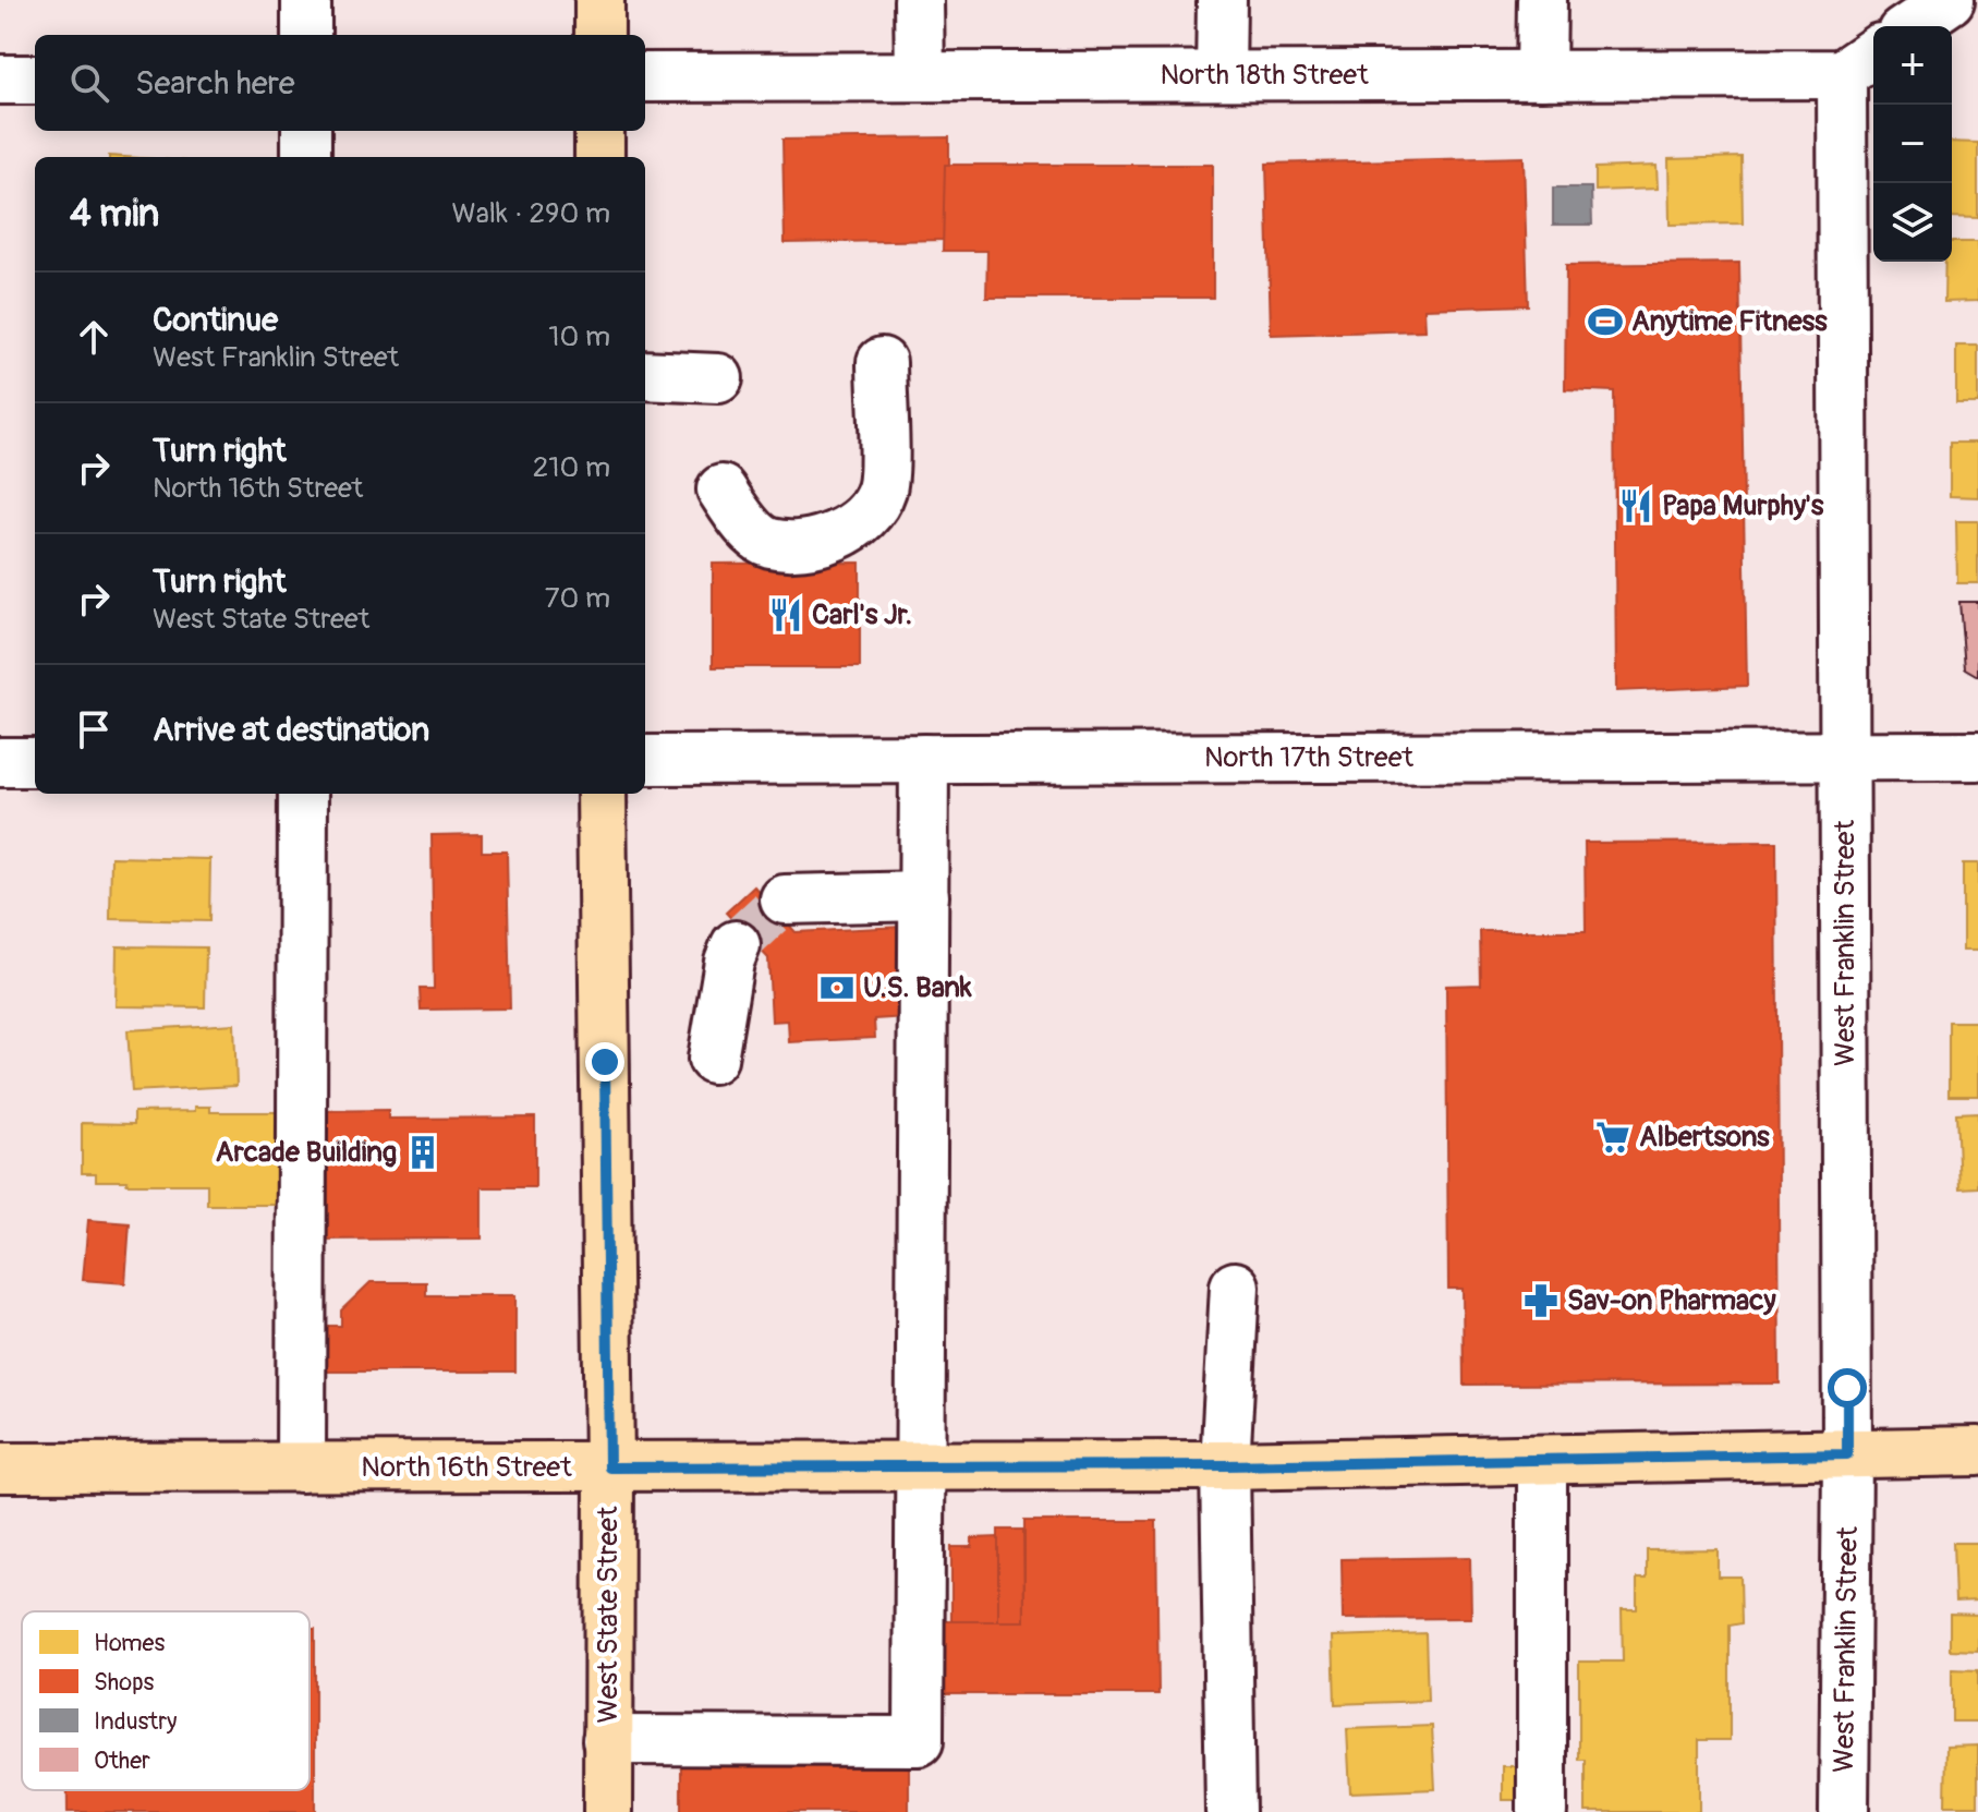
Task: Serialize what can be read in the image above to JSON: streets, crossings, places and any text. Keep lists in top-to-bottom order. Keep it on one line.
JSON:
{"streets":{"main road":["North 16th Street","West State Street"],"street":["North 18th Street","North 17th Street","West Franklin Street"]},"crossings":[["North 18th Street","West Franklin Street"],["North 17th Street","West Franklin Street"],["West Franklin Street","North 16th Street"],["North 16th Street","West State Street"]],"places":{"sports":["Anytime Fitness"],"restaurant":["Papa Murphy's","Carl's Jr."],"bank":["U.S. Bank"],"supermarket":["Albertsons"],"building":["Arcade Building"],"pharmacy":["Sav-on Pharmacy"]},"legend":["Homes","Shops","Industry","Other"],"page":{"map_buttons":["+","−"],"search":"Search here","heading":["4 min","Walk · 290 m"],"list":[["Continue","West Franklin Street","10 m"],["Turn right","North 16th Street","210 m"],["Turn right","West State Street","70 m"],"Arrive at destination"]}}
